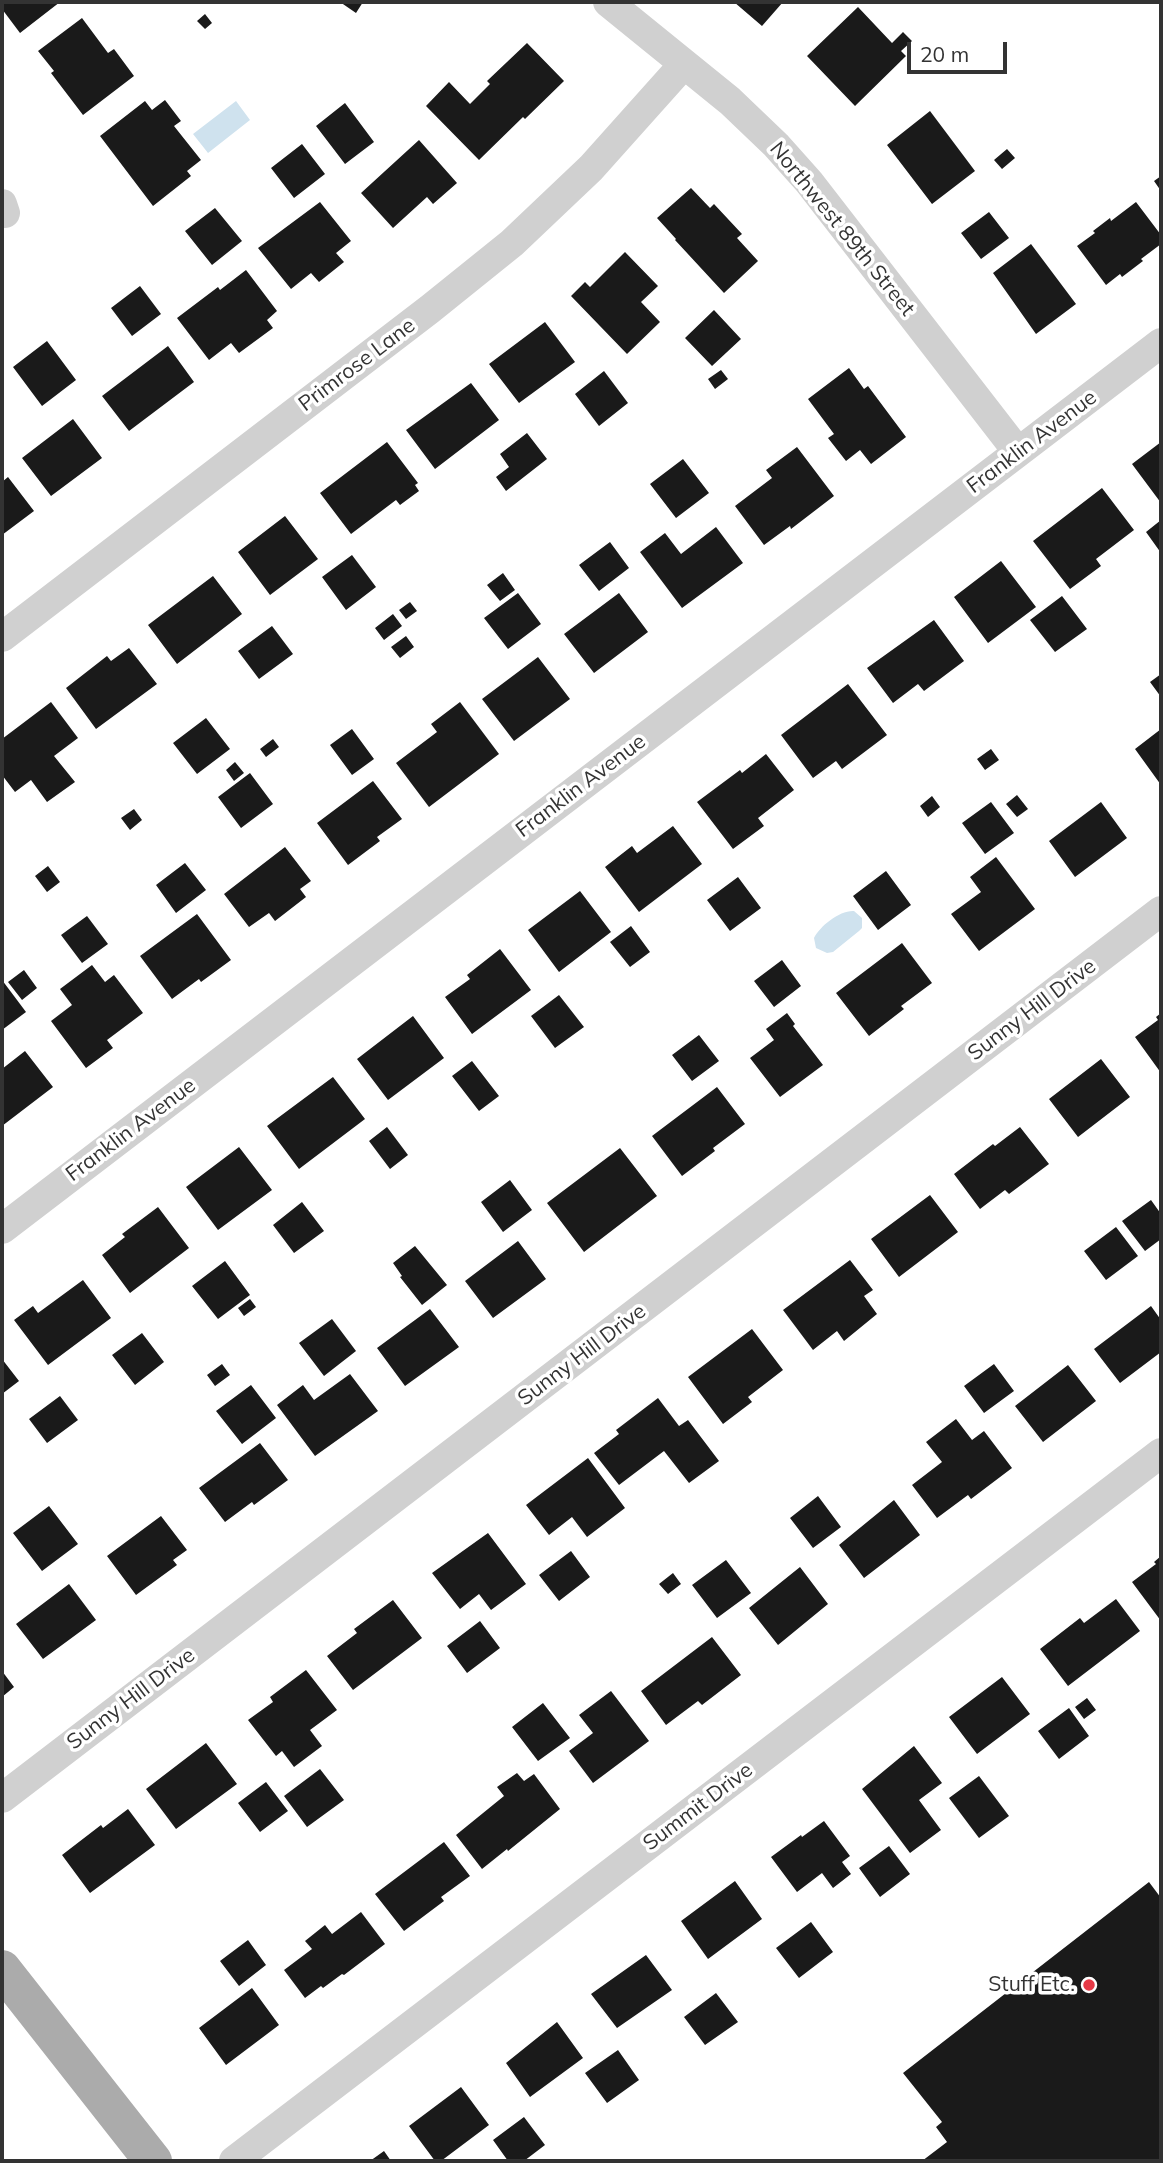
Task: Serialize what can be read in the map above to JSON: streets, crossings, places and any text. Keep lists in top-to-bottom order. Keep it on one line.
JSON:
{"streets":{"street":["Northwest 89th Street","Primrose Lane","Franklin Avenue","Sunny Hill Drive","Summit Drive"]},"crossings":[["Northwest 89th Street","Primrose Lane"],["Northwest 89th Street","Franklin Avenue"]],"places":["Stuff Etc."],"scale_bar":"20 m"}
